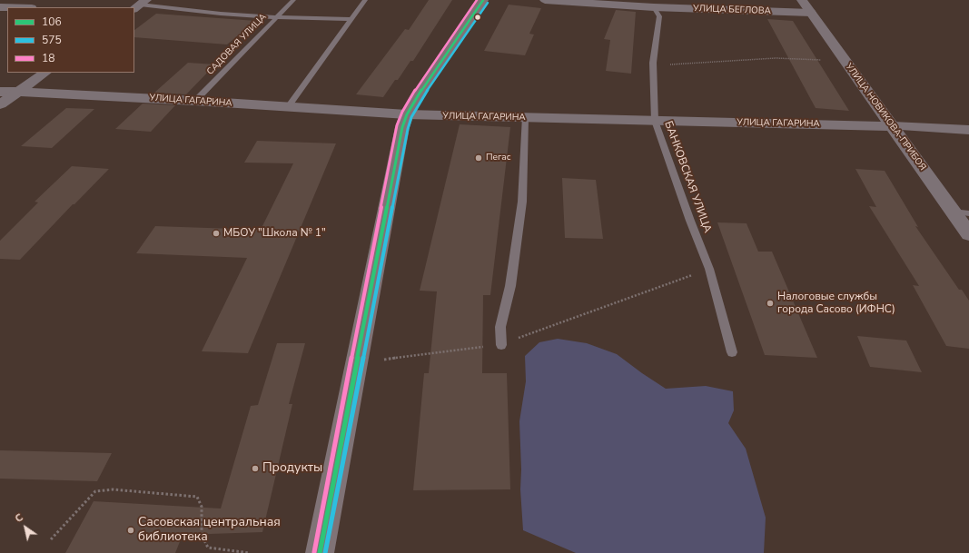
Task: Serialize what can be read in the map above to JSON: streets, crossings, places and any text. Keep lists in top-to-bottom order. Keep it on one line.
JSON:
{"streets":{"street":["УЛИЦА БЕГЛОВА","УЛИЦА ГАГАРИНА","УЛИЦА НОВИКОВА-ПРИБОЯ"],"lane":["САДОВАЯ УЛИЦА","БАНКОВСКАЯ УЛИЦА"]},"crossings":[["УЛИЦА БЕГЛОВА","УЛИЦА НОВИКОВА-ПРИБОЯ"],["УЛИЦА БЕГЛОВА","БАНКОВСКАЯ УЛИЦА"],["САДОВАЯ УЛИЦА","УЛИЦА ГАГАРИНА"],["УЛИЦА ГАГАРИНА","УЛИЦА НОВИКОВА-ПРИБОЯ"],["УЛИЦА ГАГАРИНА","БАНКОВСКАЯ УЛИЦА"]],"places":["Пегас","МБОУ \"Школа № 1\"","Налоговые службы города Сасово (ИФНС)","Продукты","Сасовская центральная библиотека"],"lines":["transit line 106","transit line 18","transit line 575"],"legend":["106","575","18"],"north":"top left"}
